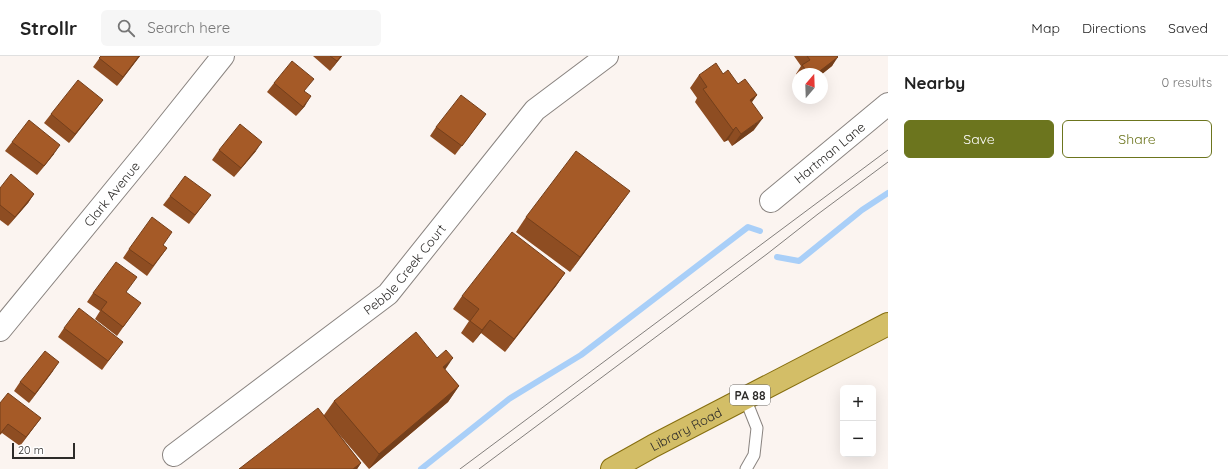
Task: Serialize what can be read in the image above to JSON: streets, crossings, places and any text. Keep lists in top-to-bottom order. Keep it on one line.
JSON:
{"streets":{"main road":["PA 88","Library Road"],"street":["Hartman Lane","Clark Avenue","Pebble Creek Court"]},"scale_bar":"20 m","north":"top","page":{"header":"Strollr","search":"Search here","nav":["Map","Directions","Saved"],"heading":["Nearby","0 results"],"buttons":["Save","Share"],"map_buttons":["+","−"],"scale":"20 m"}}
